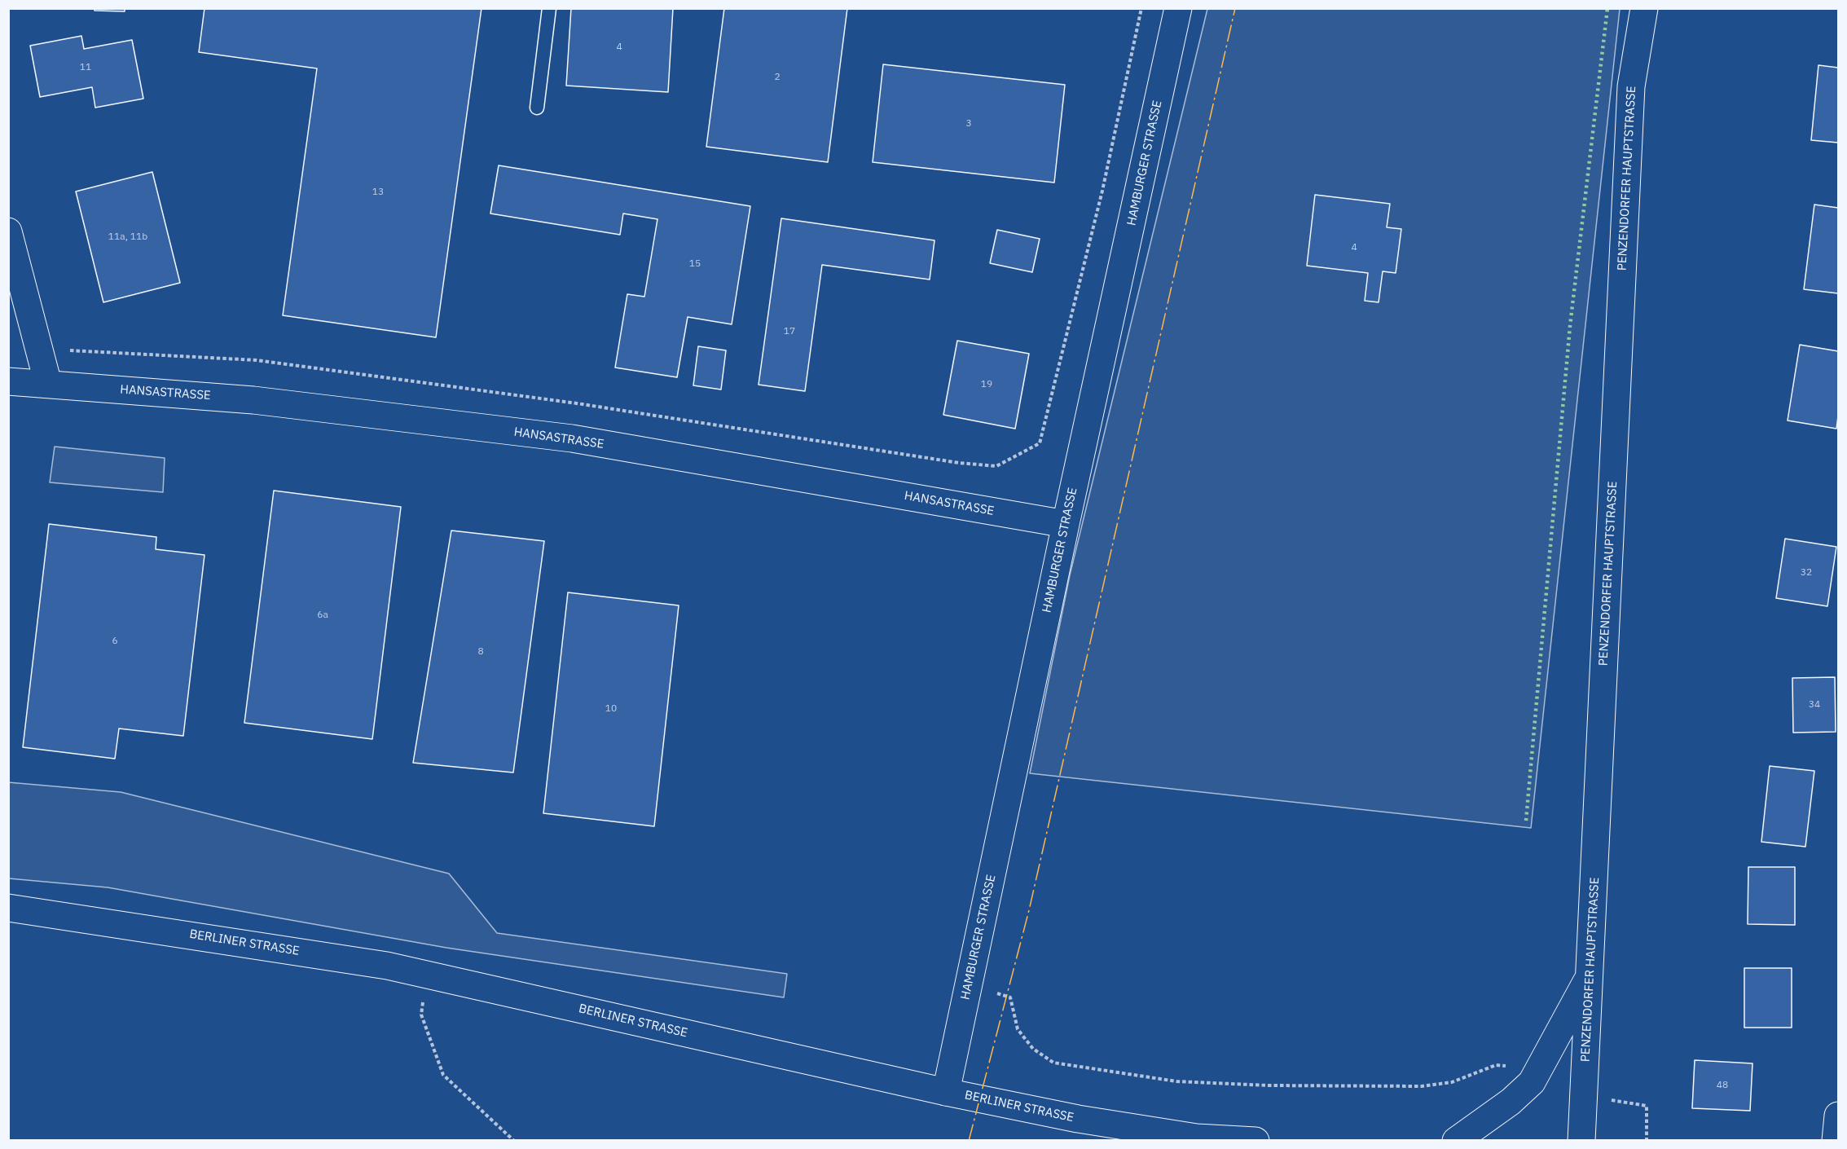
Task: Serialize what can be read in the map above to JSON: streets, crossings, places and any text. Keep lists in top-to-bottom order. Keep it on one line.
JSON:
{"streets":{"main road":["HAMBURGER STRASSE","PENZENDORFER HAUPTSTRASSE","HANSASTRASSE","BERLINER STRASSE"]},"crossings":[["HAMBURGER STRASSE","HANSASTRASSE"],["HAMBURGER STRASSE","BERLINER STRASSE"]],"house_numbers":["4","11","2","3","13","11a, 11b","4","15","17","19","32","6a","6","8","34","10","48"]}
